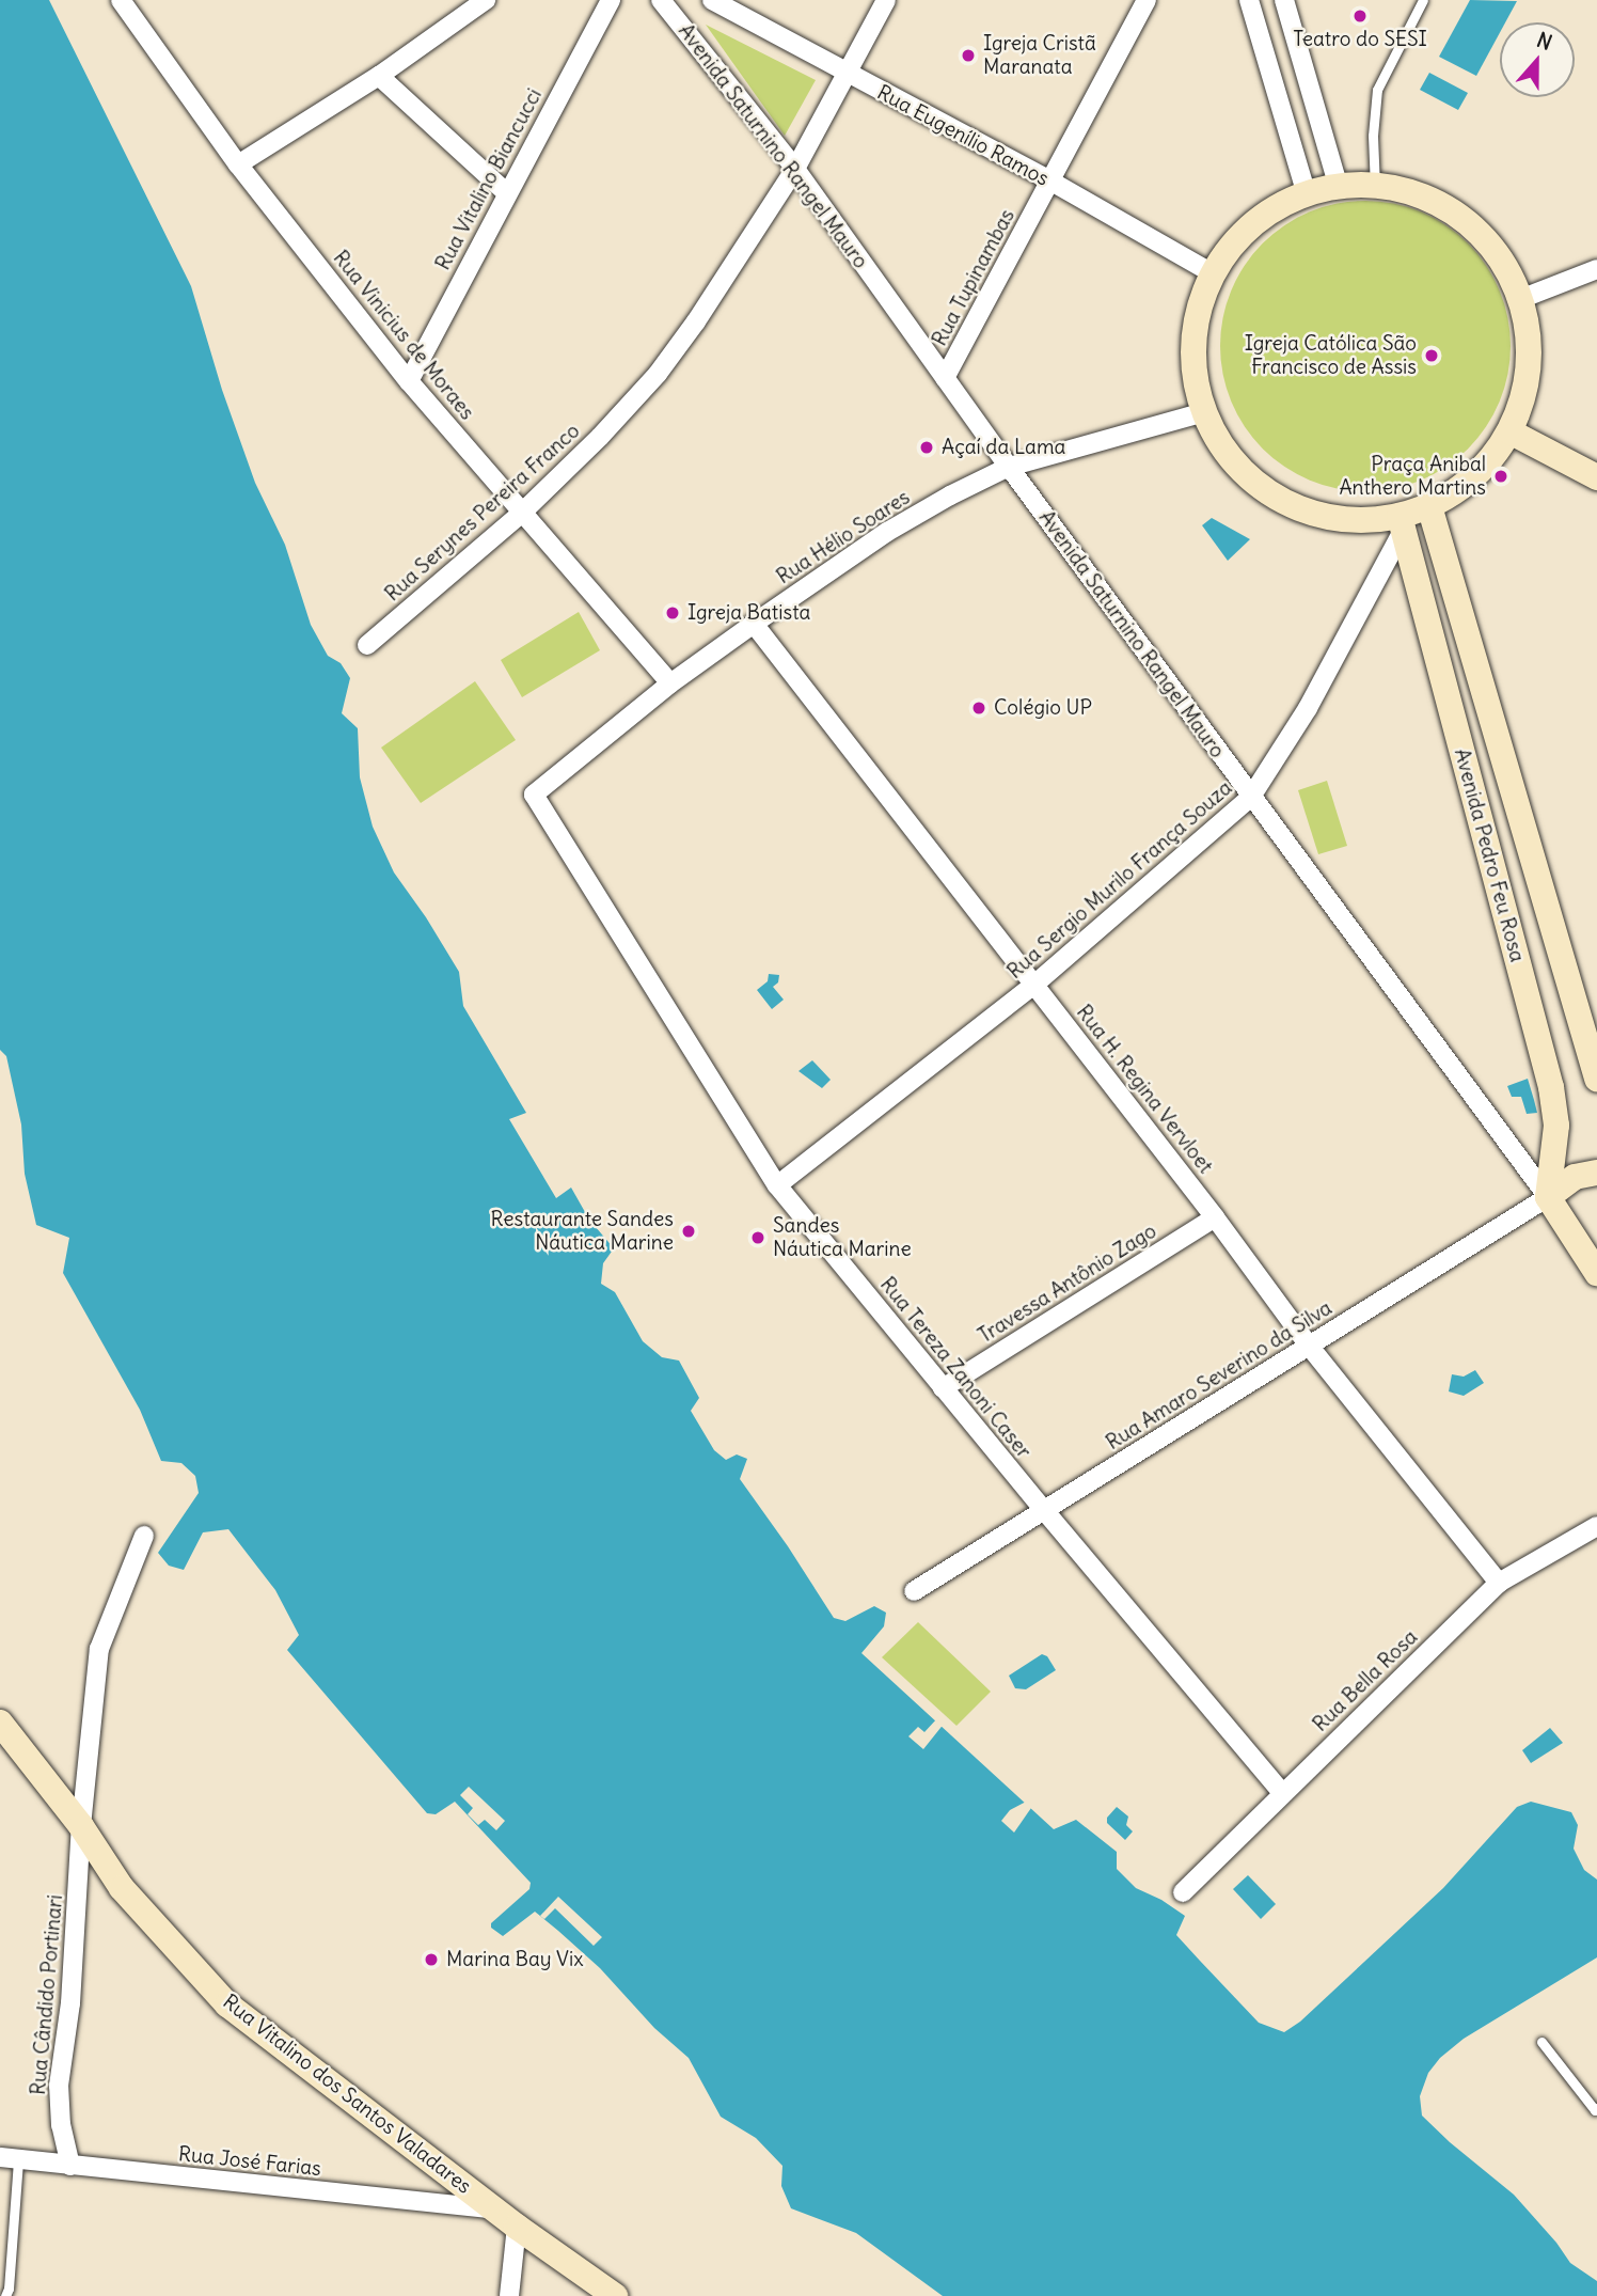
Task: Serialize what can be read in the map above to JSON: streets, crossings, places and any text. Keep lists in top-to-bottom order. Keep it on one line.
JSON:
{"streets":{"street":["Rua Eugenílio Ramos","Avenida Saturnino Rangel Mauro","Rua Vitalino Biancucci","Rua Tupinambas","Rua Vinicius de Moraes","Rua Serynes Pereira Franco","Rua Hélio Soares","Avenida Pedro Feu Rosa","Rua Sergio Murilo França Souza","Rua H. Regina Vervloet","Travessa Antônio Zago","Rua Tereza Zanoni Caser","Rua Amaro Severino da Silva","Rua Bella Rosa","Rua Cândido Portinari","Rua Vitalino dos Santos Valadares","Rua José Farias"]},"crossings":[["Rua Eugenílio Ramos","Rua Tupinambas"],["Rua Eugenílio Ramos","Rua Serynes Pereira Franco"],["Avenida Saturnino Rangel Mauro","Rua Tupinambas"],["Avenida Saturnino Rangel Mauro","Rua Serynes Pereira Franco"],["Avenida Saturnino Rangel Mauro","Rua Hélio Soares"],["Avenida Saturnino Rangel Mauro","Avenida Pedro Feu Rosa"],["Avenida Saturnino Rangel Mauro","Rua Sergio Murilo França Souza"],["Avenida Saturnino Rangel Mauro","Rua Amaro Severino da Silva"],["Rua Vitalino Biancucci","Rua Vinicius de Moraes"],["Rua Vinicius de Moraes","Rua Serynes Pereira Franco"],["Rua Vinicius de Moraes","Rua Hélio Soares"],["Rua Hélio Soares","Rua H. Regina Vervloet"],["Rua Hélio Soares","Rua Tereza Zanoni Caser"],["Avenida Pedro Feu Rosa","Rua Sergio Murilo França Souza"],["Avenida Pedro Feu Rosa","Rua Amaro Severino da Silva"],["Rua Sergio Murilo França Souza","Rua H. Regina Vervloet"],["Rua Sergio Murilo França Souza","Rua Tereza Zanoni Caser"],["Rua H. Regina Vervloet","Travessa Antônio Zago"],["Rua H. Regina Vervloet","Rua Amaro Severino da Silva"],["Rua H. Regina Vervloet","Rua Bella Rosa"],["Travessa Antônio Zago","Rua Tereza Zanoni Caser"],["Rua Tereza Zanoni Caser","Rua Amaro Severino da Silva"],["Rua Tereza Zanoni Caser","Rua Bella Rosa"],["Rua Cândido Portinari","Rua Vitalino dos Santos Valadares"],["Rua Cândido Portinari","Rua José Farias"],["Rua Vitalino dos Santos Valadares","Rua José Farias"]],"places":["Teatro do SESI","Igreja Cristã Maranata","Igreja Católica São Francisco de Assis","Açaí da Lama","Praça Anibal Anthero Martins","Igreja Batista","Colégio UP","Restaurante Sandes Náutica Marine","Sandes Náutica Marine","Marina Bay Vix"],"north":"top"}
